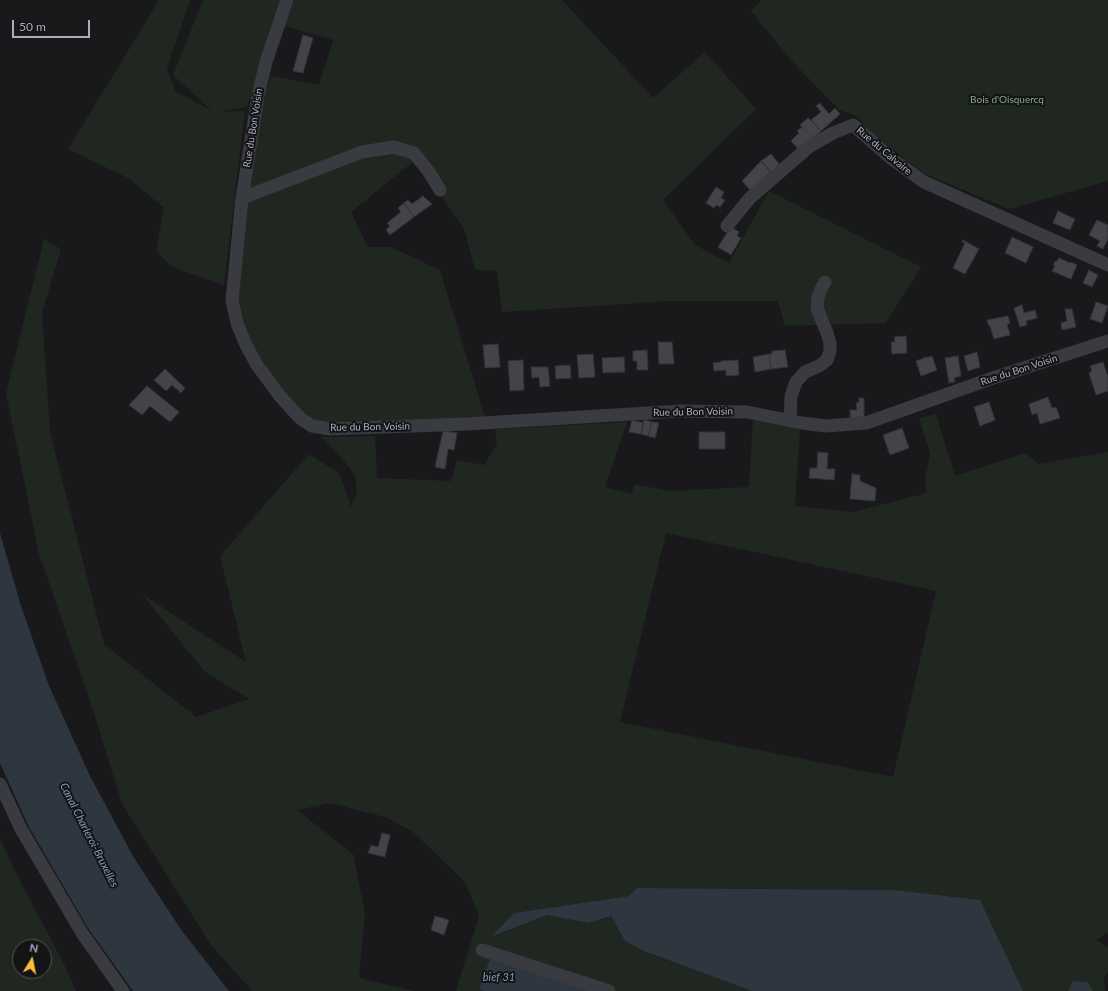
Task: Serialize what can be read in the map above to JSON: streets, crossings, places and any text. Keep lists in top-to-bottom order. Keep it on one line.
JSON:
{"streets":{"street":["Rue du Bon Voisin","Rue du Calvaire"]},"water":["Canal Charleroi-Bruxelles","bief 31"],"parks":["Bois d'Oisquercq"],"scale_bar":"50 m","north":"top"}
